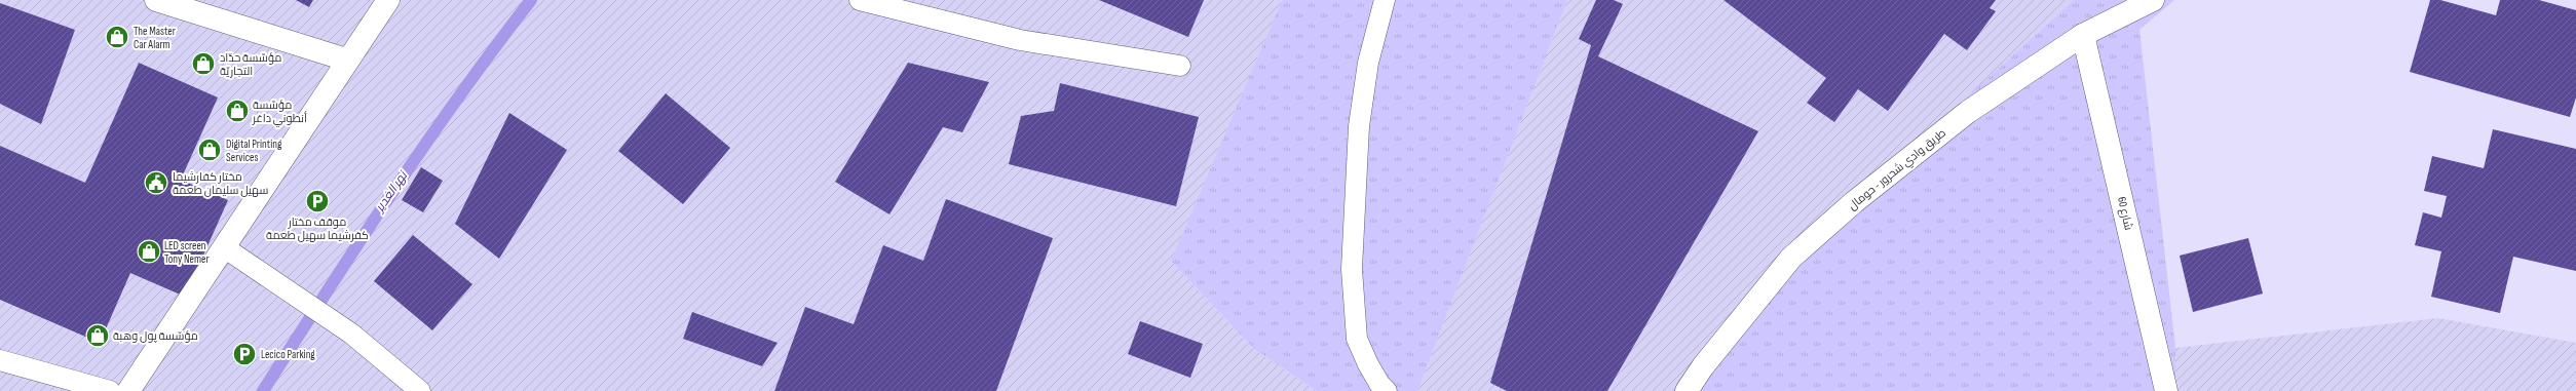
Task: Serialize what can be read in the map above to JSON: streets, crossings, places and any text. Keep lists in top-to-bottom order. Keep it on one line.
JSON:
{"streets":{"street":["طريق وادي شحرور - حومال","شارع 60"]},"crossings":[["طريق وادي شحرور - حومال","شارع 60"]],"water":["نهر الغدير"],"places":{"shop":["The Master Car Alarm","مؤسّسة حدّاد التجاريّة","مؤسّسة أنطوني داغر","Digital Printing Services","LED screen Tony Nemer","مؤسّسة پول وهبة"],"public building":["مختار كفارشيما سهيل سليمان طعمة"],"parking":["موقف مختار كفرشيما سهيل طعمة","Lecico Parking"]}}
